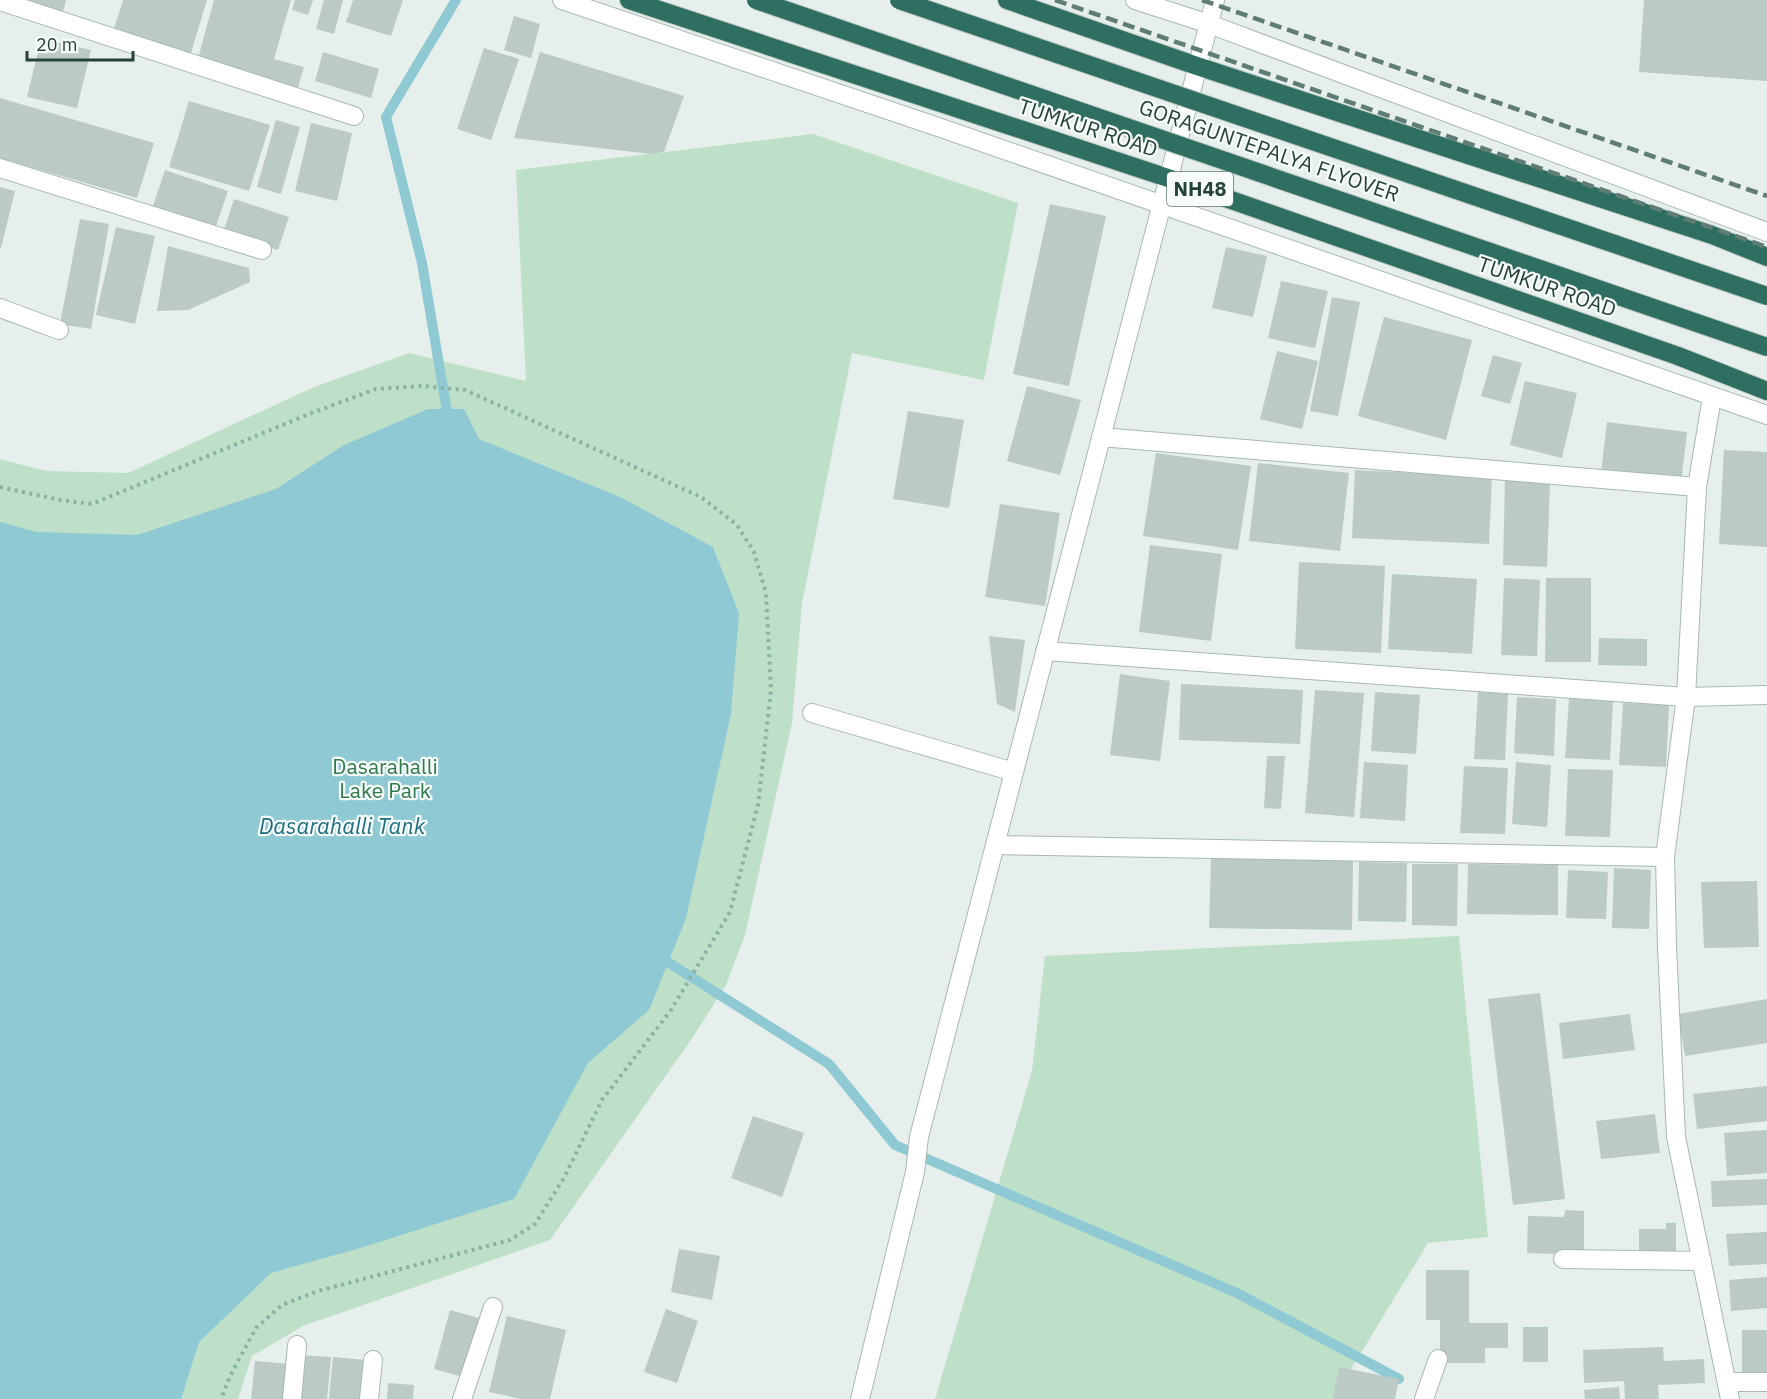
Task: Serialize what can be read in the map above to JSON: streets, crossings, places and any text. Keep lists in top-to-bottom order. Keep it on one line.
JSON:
{"streets":{"highway":["TUMKUR ROAD","GORAGUNTEPALYA FLYOVER","NH48"]},"water":["Dasarahalli Tank"],"parks":["Dasarahalli Lake Park"],"scale_bar":"20 m"}
